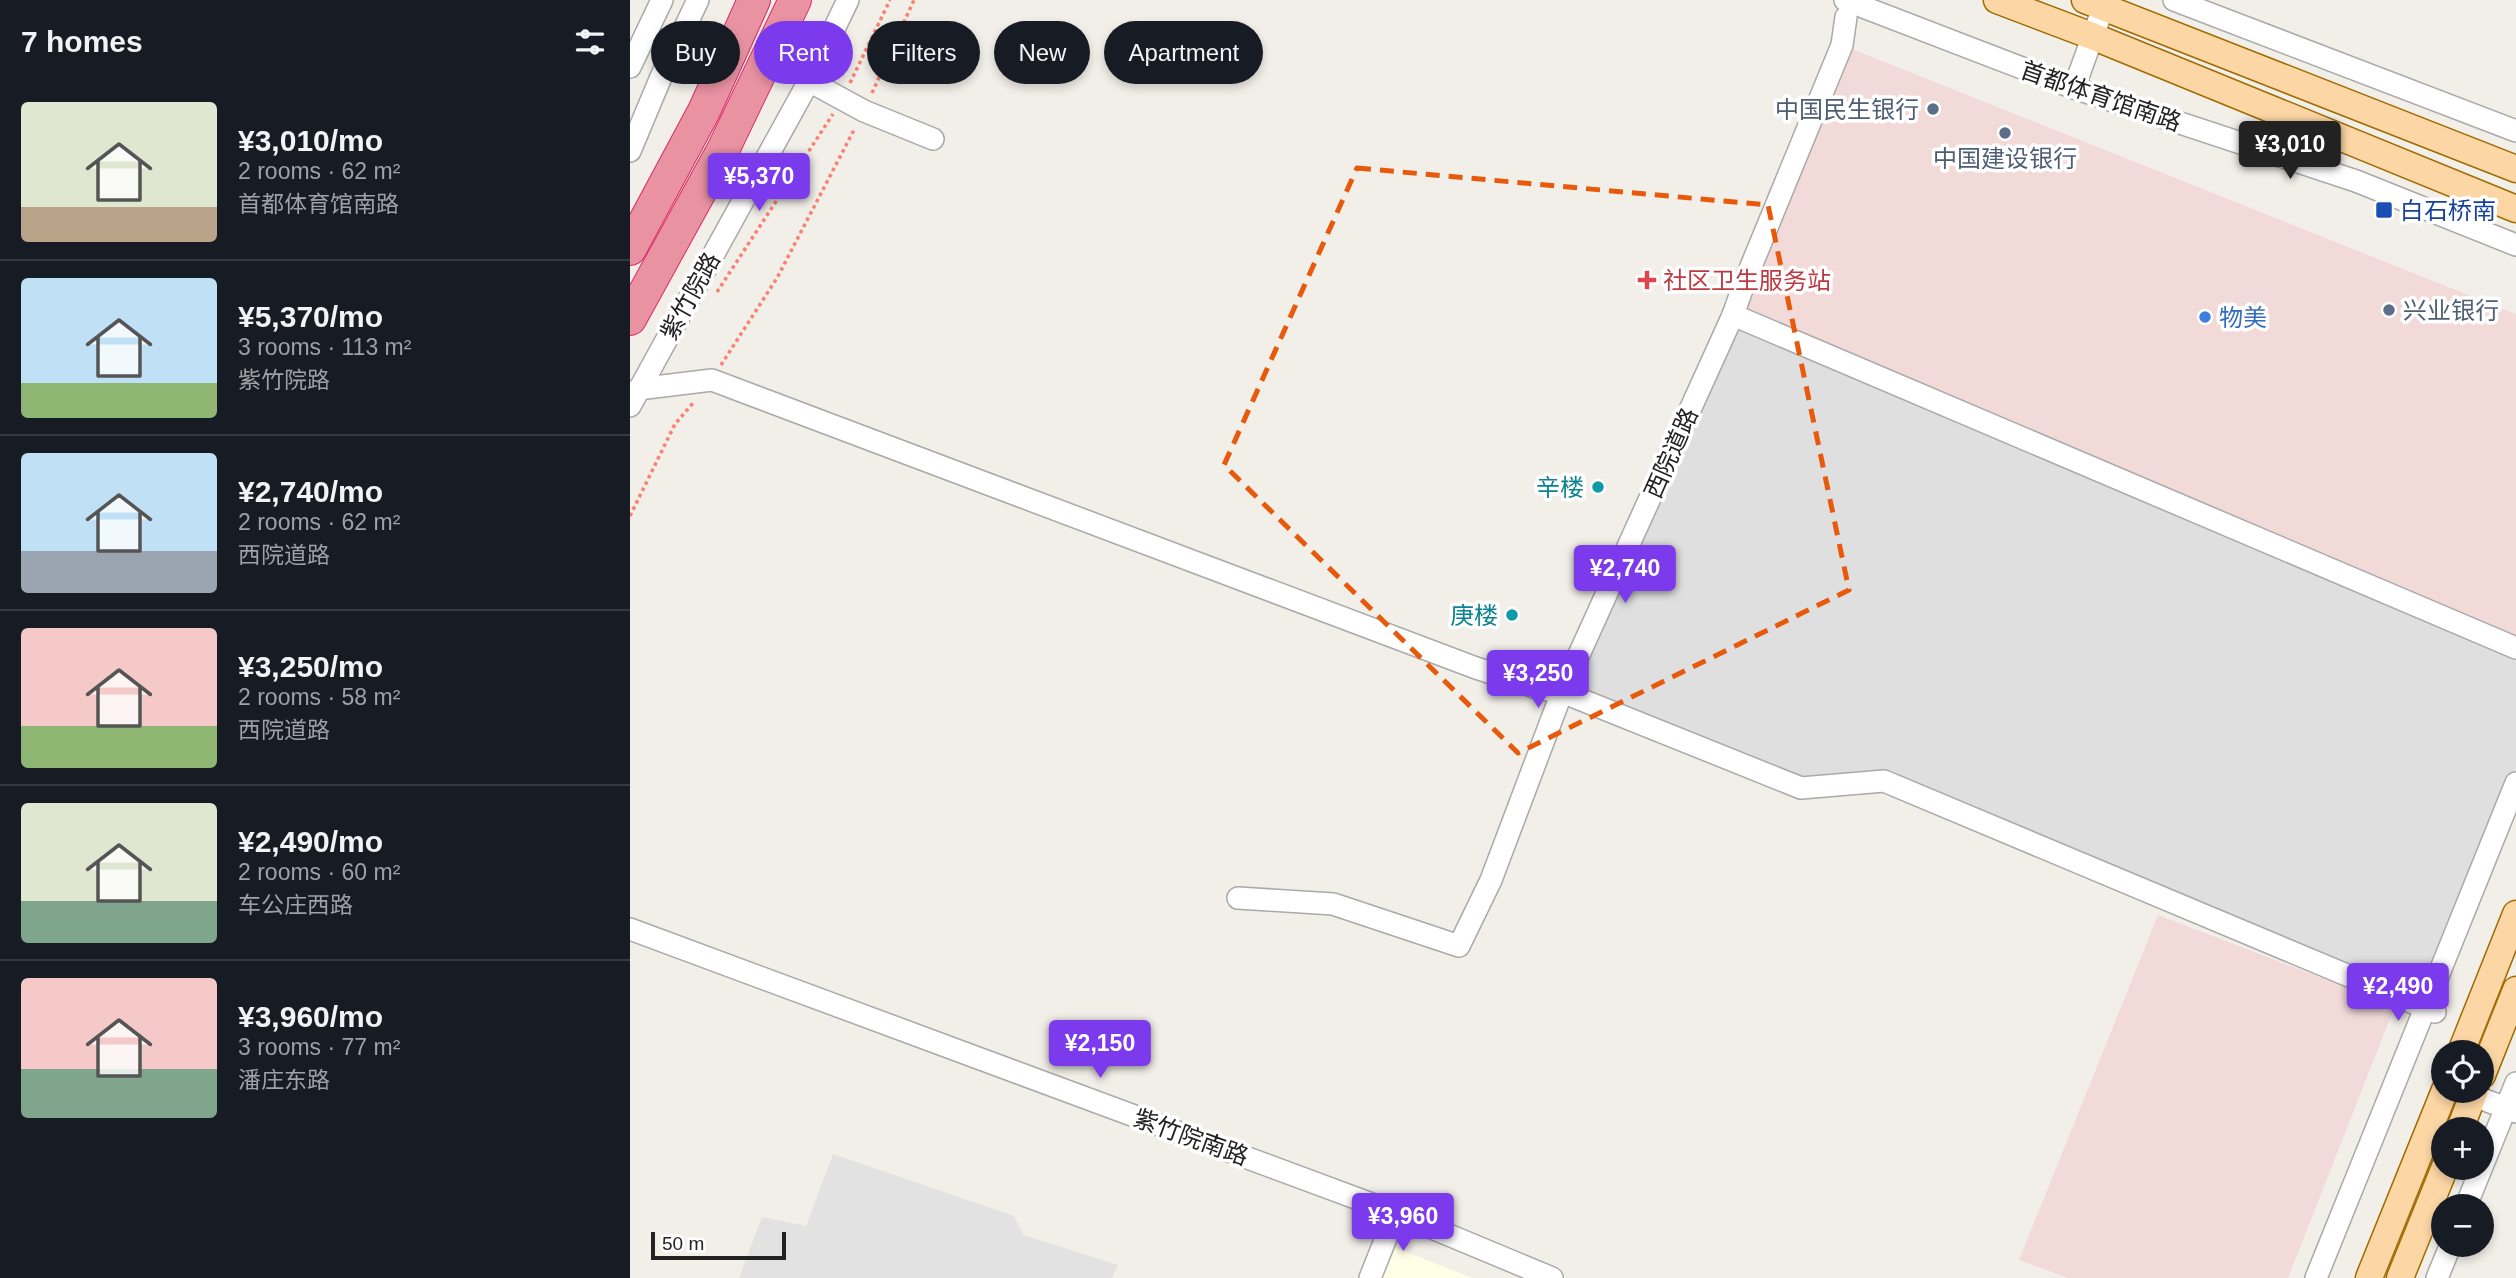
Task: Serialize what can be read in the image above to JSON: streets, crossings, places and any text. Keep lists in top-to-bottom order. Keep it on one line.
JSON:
{"streets":{"highway":["紫竹院路"],"main road":["首都体育馆南路"],"street":["西院道路","紫竹院南路"]},"crossings":[["首都体育馆南路","西院道路"]],"places":{"other":["中国民生银行","中国建设银行","兴业银行","物美","辛楼","庚楼"],"transit":["白石桥南"],"health":["社区卫生服务站"]},"scale_bar":"50 m","page":{"heading":"7 homes","chip":["Buy","Rent","Filters","New","Apartment"],"list":[{"name":"¥3,010/mo","note":"2 rooms · 62 m² · 首都体育馆南路"},{"name":"¥5,370/mo","note":"3 rooms · 113 m² · 紫竹院路"},{"name":"¥2,740/mo","note":"2 rooms · 62 m² · 西院道路"},{"name":"¥3,250/mo","note":"2 rooms · 58 m² · 西院道路"},{"name":"¥2,490/mo","note":"2 rooms · 60 m² · 车公庄西路"},{"name":"¥3,960/mo","note":"3 rooms · 77 m² · 潘庄东路"}],"price":["¥3,010","¥5,370","¥2,740","¥3,250","¥2,490","¥2,150","¥3,960"],"map_buttons":["+","−"],"scale":"50 m"}}
